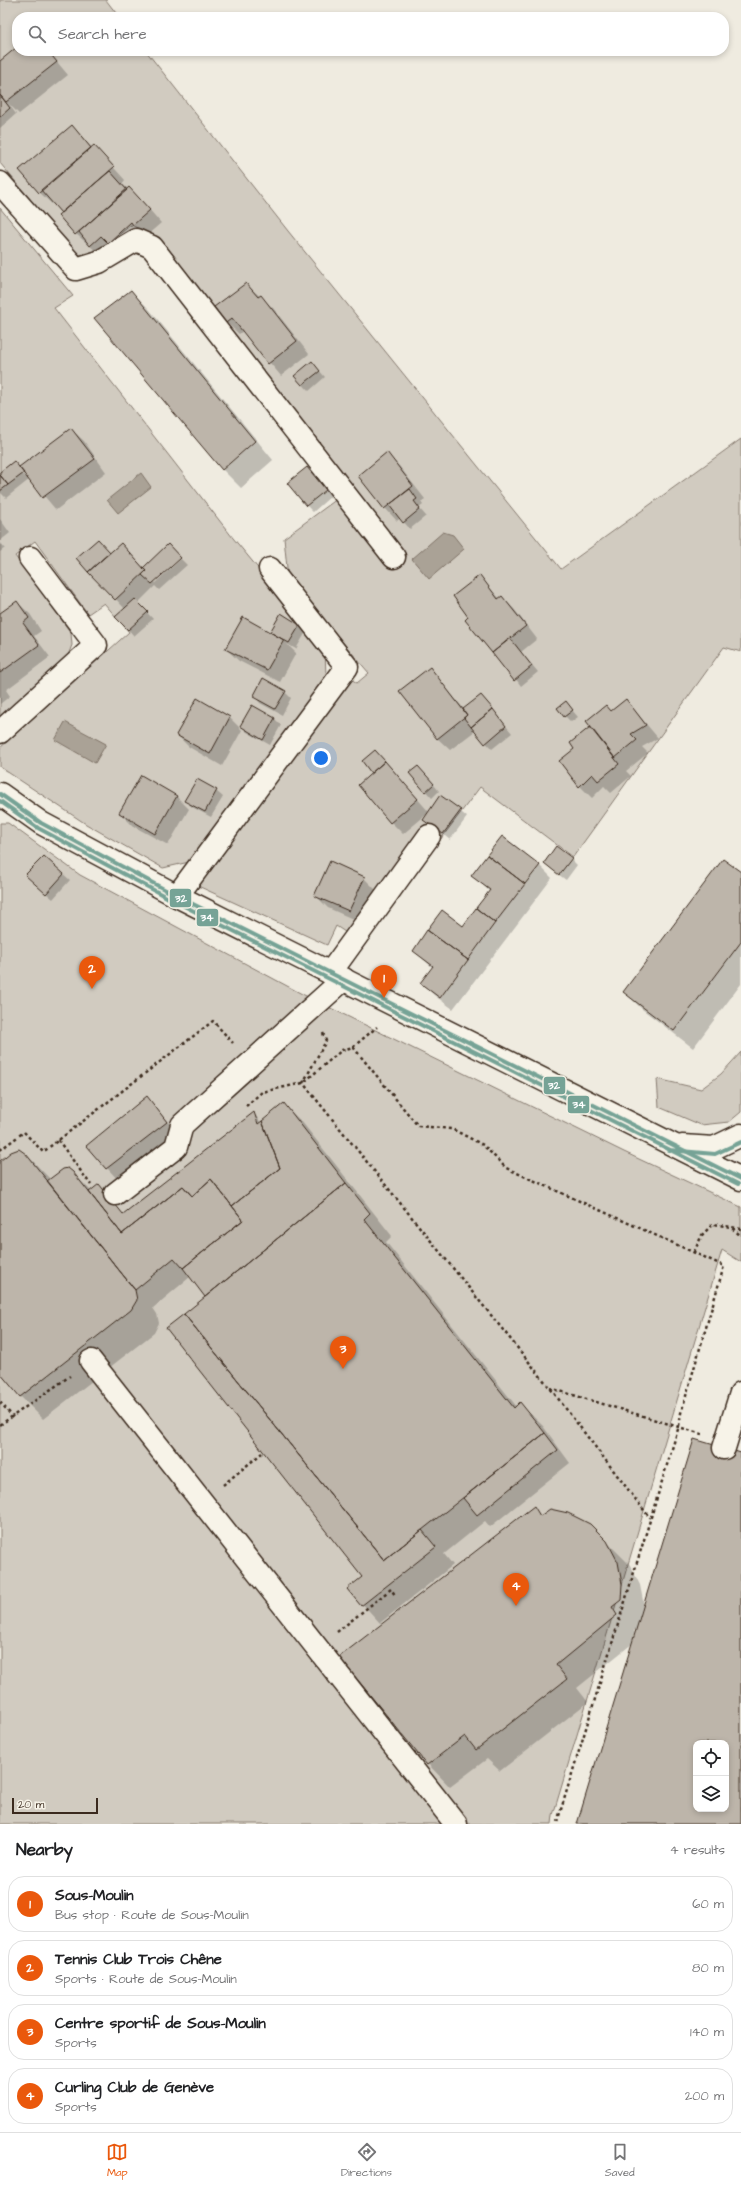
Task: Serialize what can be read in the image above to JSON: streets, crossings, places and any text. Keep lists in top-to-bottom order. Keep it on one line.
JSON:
{"lines":["transit line 32","transit line 34"],"scale_bar":"20 m","page":{"search":"Search here","pins":["2","1","3","4"],"scale":"20 m","heading":["Nearby","4 results"],"list":[{"mark":"1","name":"Sous-Moulin","note":"Bus stop · Route de Sous-Moulin","value":"60 m"},{"mark":"2","name":"Tennis Club Trois Chêne","note":"Sports · Route de Sous-Moulin","value":"80 m"},{"mark":"3","name":"Centre sportif de Sous-Moulin","note":"Sports","value":"140 m"},{"mark":"4","name":"Curling Club de Genève","note":"Sports","value":"200 m"}],"nav":["Map","Directions","Saved"]}}
